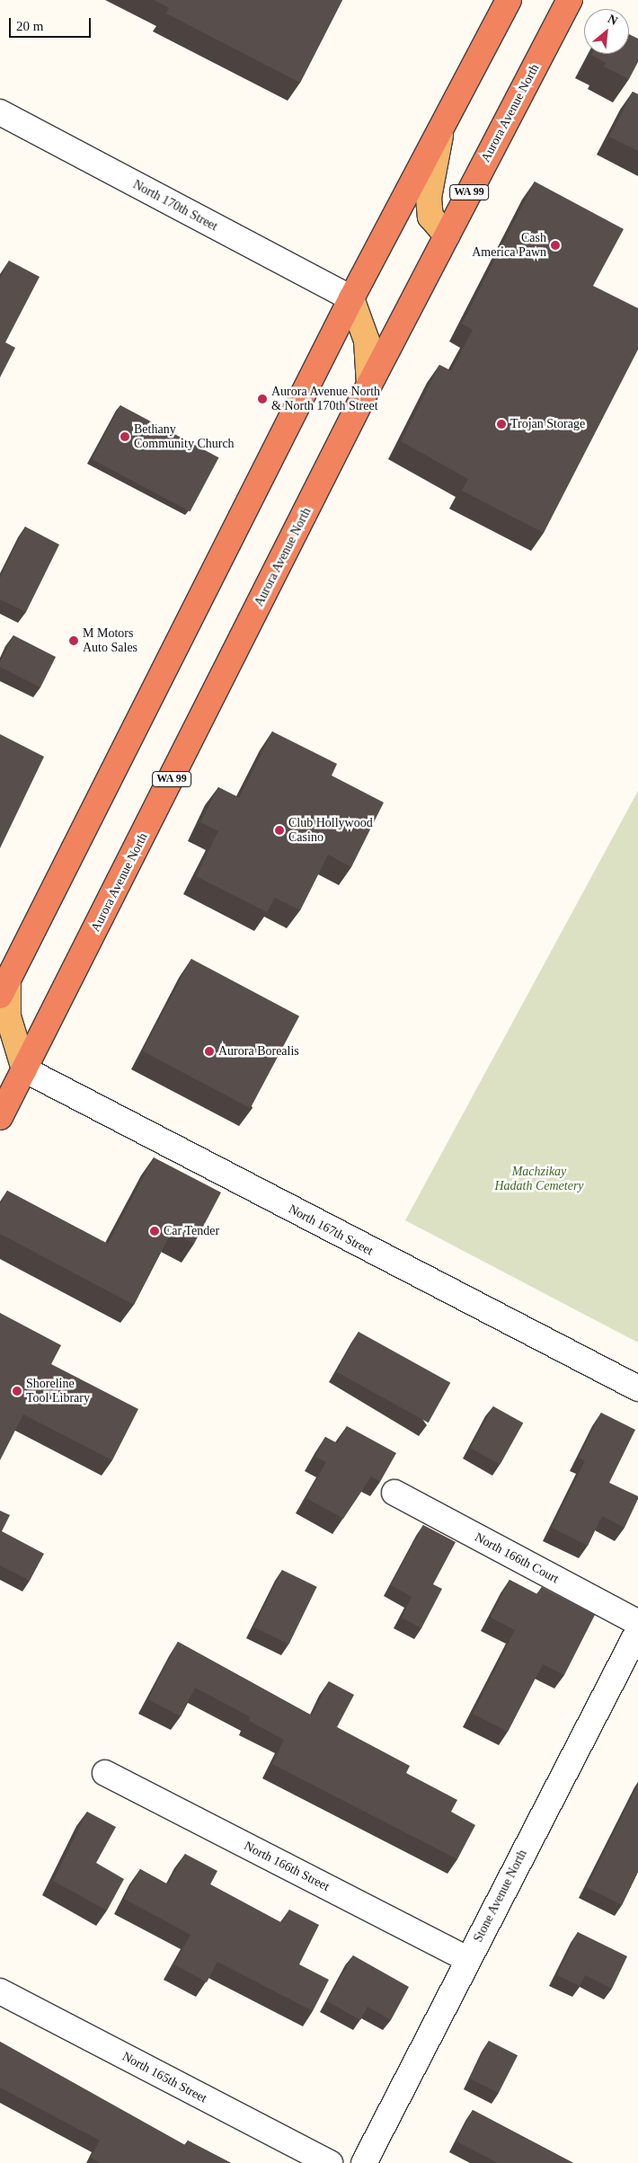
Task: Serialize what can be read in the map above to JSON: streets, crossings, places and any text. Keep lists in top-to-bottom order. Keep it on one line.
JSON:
{"streets":{"highway":["Aurora Avenue North","WA 99"],"street":["North 170th Street","North 167th Street","North 166th Court","North 166th Street","Stone Avenue North","North 165th Street"]},"crossings":[["Aurora Avenue North","North 167th Street"],["North 166th Street","Stone Avenue North"]],"parks":["Machzikay Hadath Cemetery"],"places":["Cash America Pawn","Aurora Avenue North & North 170th Street","Trojan Storage","Bethany Community Church","M Motors Auto Sales","Club Hollywood Casino","Aurora Borealis","Car Tender","Shoreline Tool Library"],"scale_bar":"20 m","north":"top right"}
